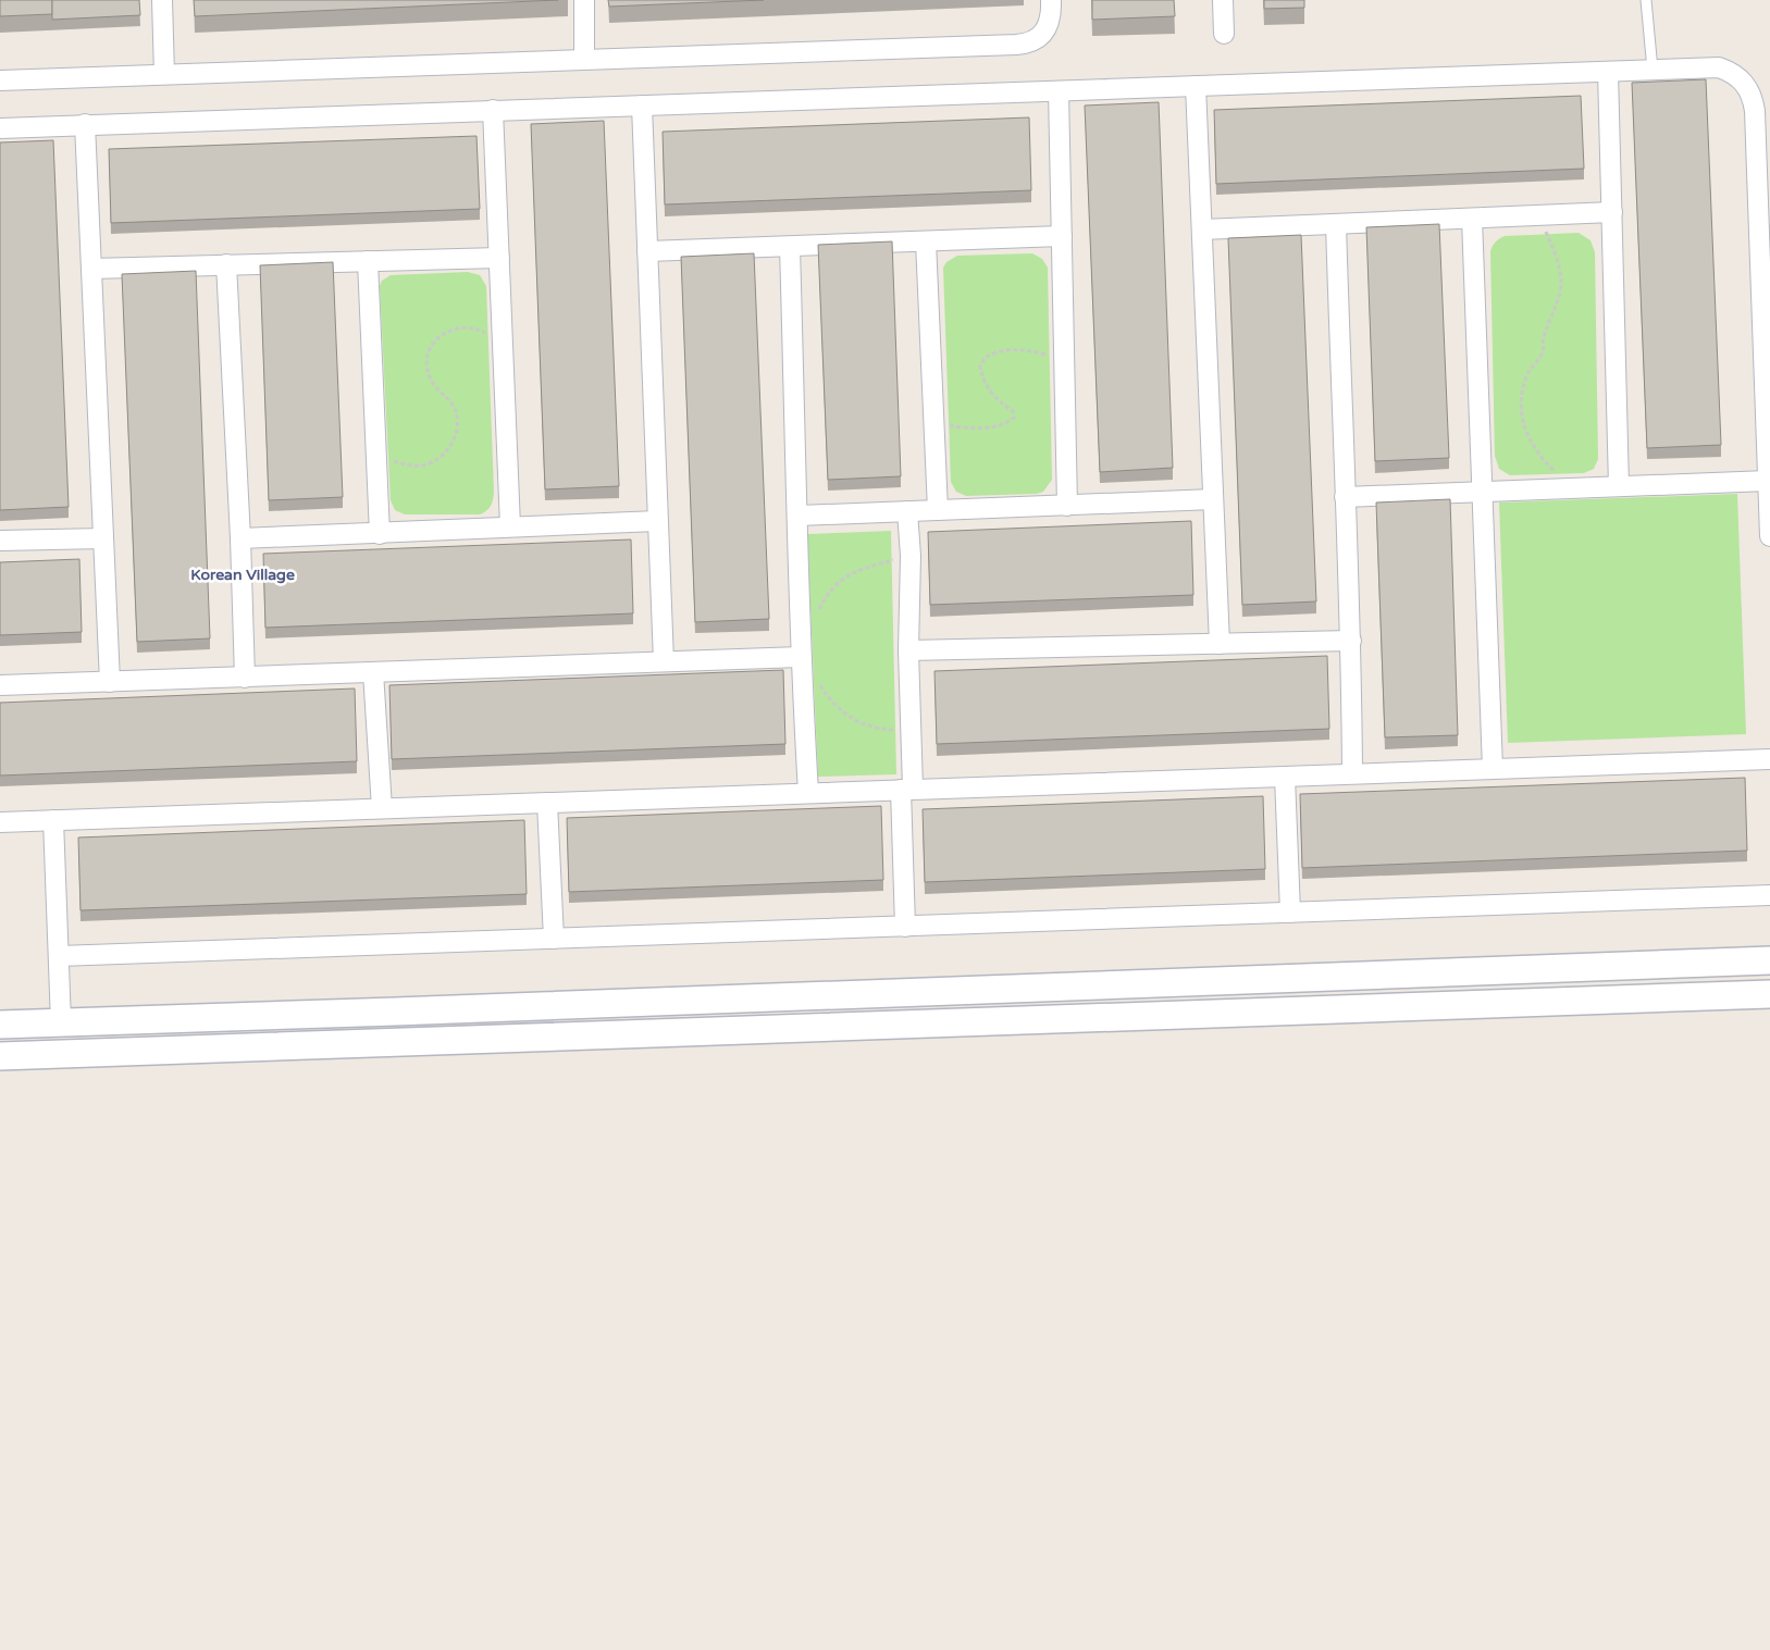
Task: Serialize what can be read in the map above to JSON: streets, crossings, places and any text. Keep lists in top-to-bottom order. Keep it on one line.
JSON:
{"districts":["Korean Village"]}
